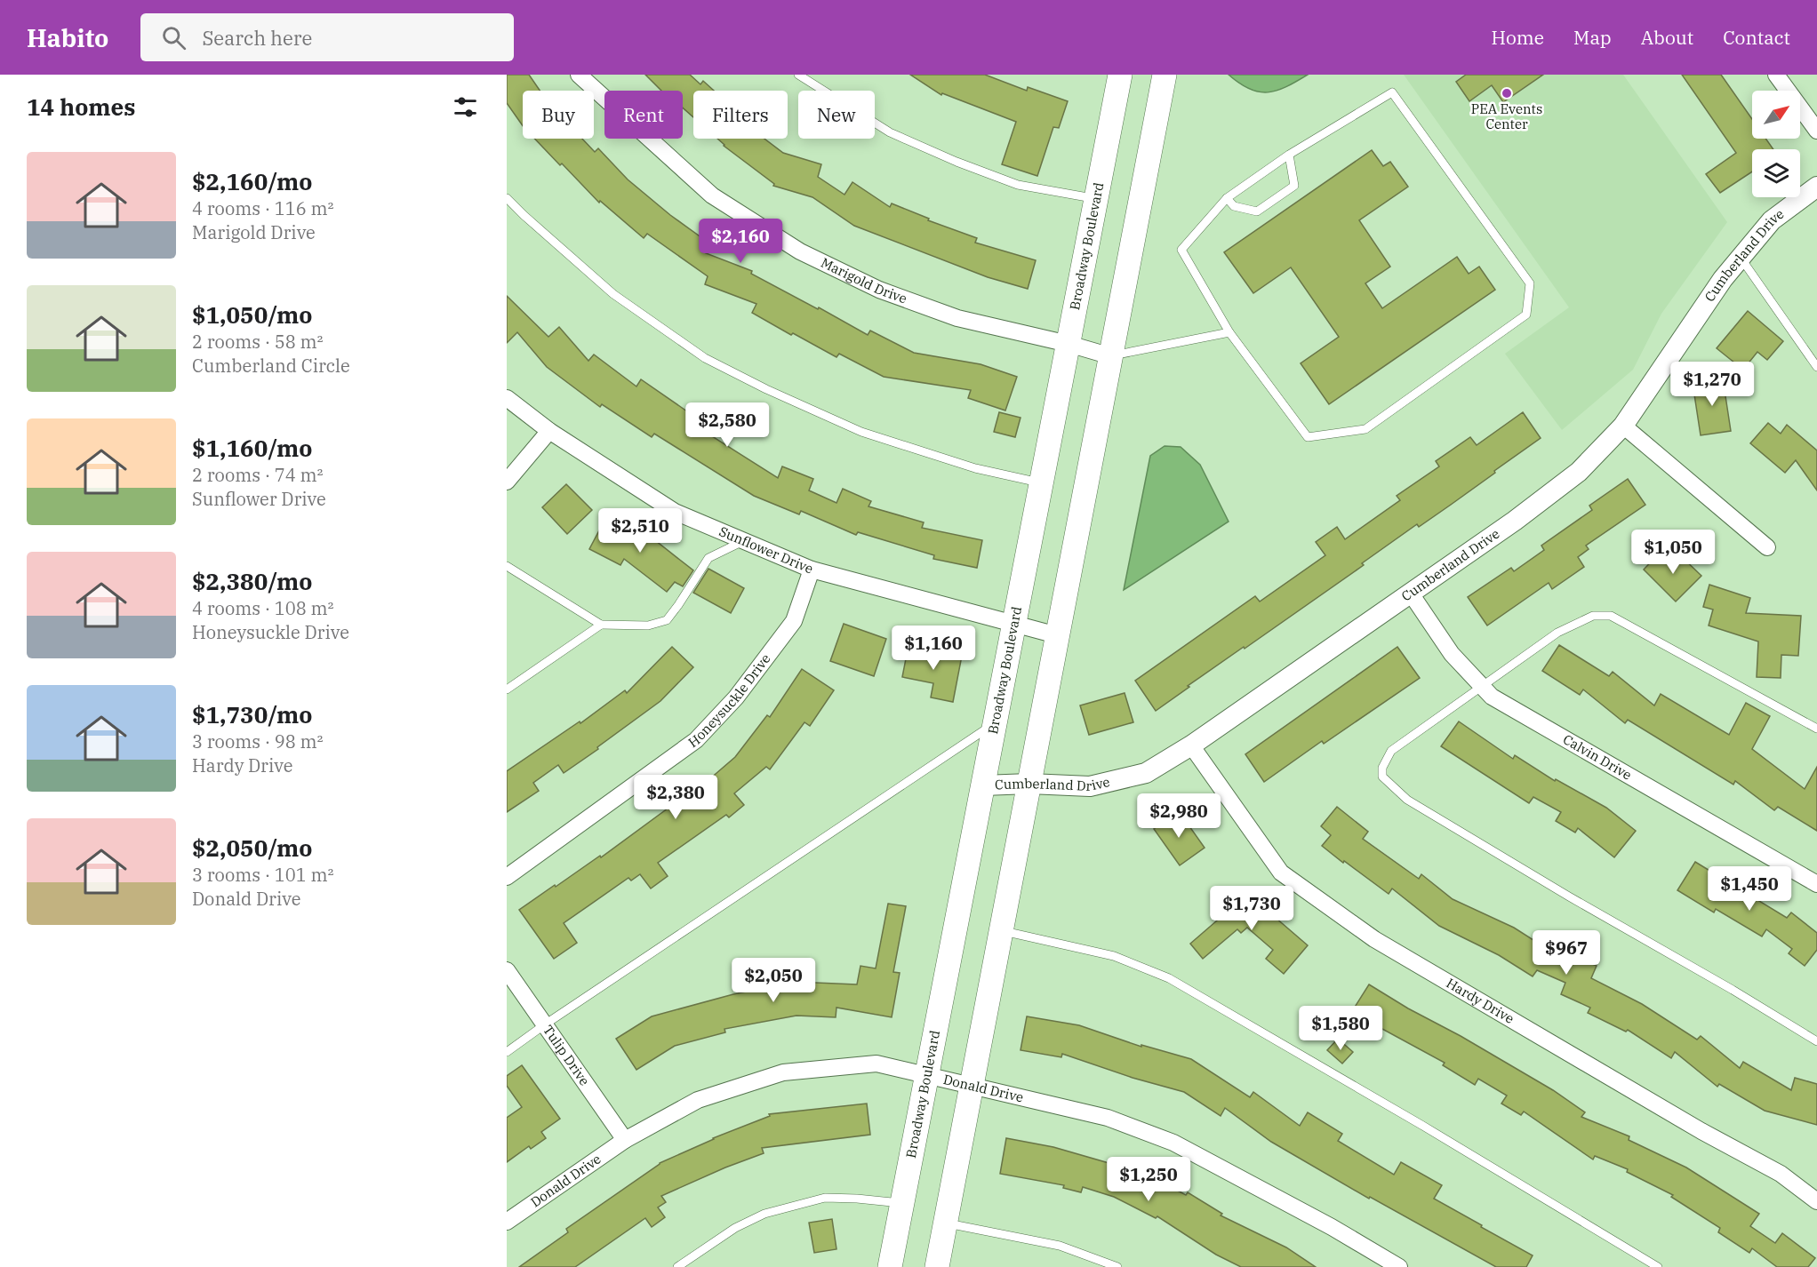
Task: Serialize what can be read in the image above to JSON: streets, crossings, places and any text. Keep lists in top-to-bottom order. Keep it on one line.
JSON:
{"streets":{"main road":["Broadway Boulevard"],"street":["Cumberland Drive","Marigold Drive","Sunflower Drive","Honeysuckle Drive","Calvin Drive","Hardy Drive","Tulip Drive","Donald Drive"]},"crossings":[["Broadway Boulevard","Cumberland Drive"],["Broadway Boulevard","Marigold Drive"],["Broadway Boulevard","Sunflower Drive"],["Broadway Boulevard","Donald Drive"],["Cumberland Drive","Calvin Drive"],["Cumberland Drive","Hardy Drive"],["Sunflower Drive","Honeysuckle Drive"],["Tulip Drive","Donald Drive"]],"places":["PEA Events Center"],"north":"top right","page":{"header":"Habito","search":"Search here","nav":["Home","Map","About","Contact"],"heading":"14 homes","chip":["Buy","Rent","Filters","New"],"list":[{"name":"$2,160/mo","note":"4 rooms · 116 m² · Marigold Drive"},{"name":"$1,050/mo","note":"2 rooms · 58 m² · Cumberland Circle"},{"name":"$1,160/mo","note":"2 rooms · 74 m² · Sunflower Drive"},{"name":"$2,380/mo","note":"4 rooms · 108 m² · Honeysuckle Drive"},{"name":"$1,730/mo","note":"3 rooms · 98 m² · Hardy Drive"},{"name":"$2,050/mo","note":"3 rooms · 101 m² · Donald Drive"}],"price":["$2,160","$1,270","$2,580","$2,510","$1,050","$1,160","$2,380","$2,980","$1,450","$1,730","$967","$2,050","$1,580","$1,250"]}}
